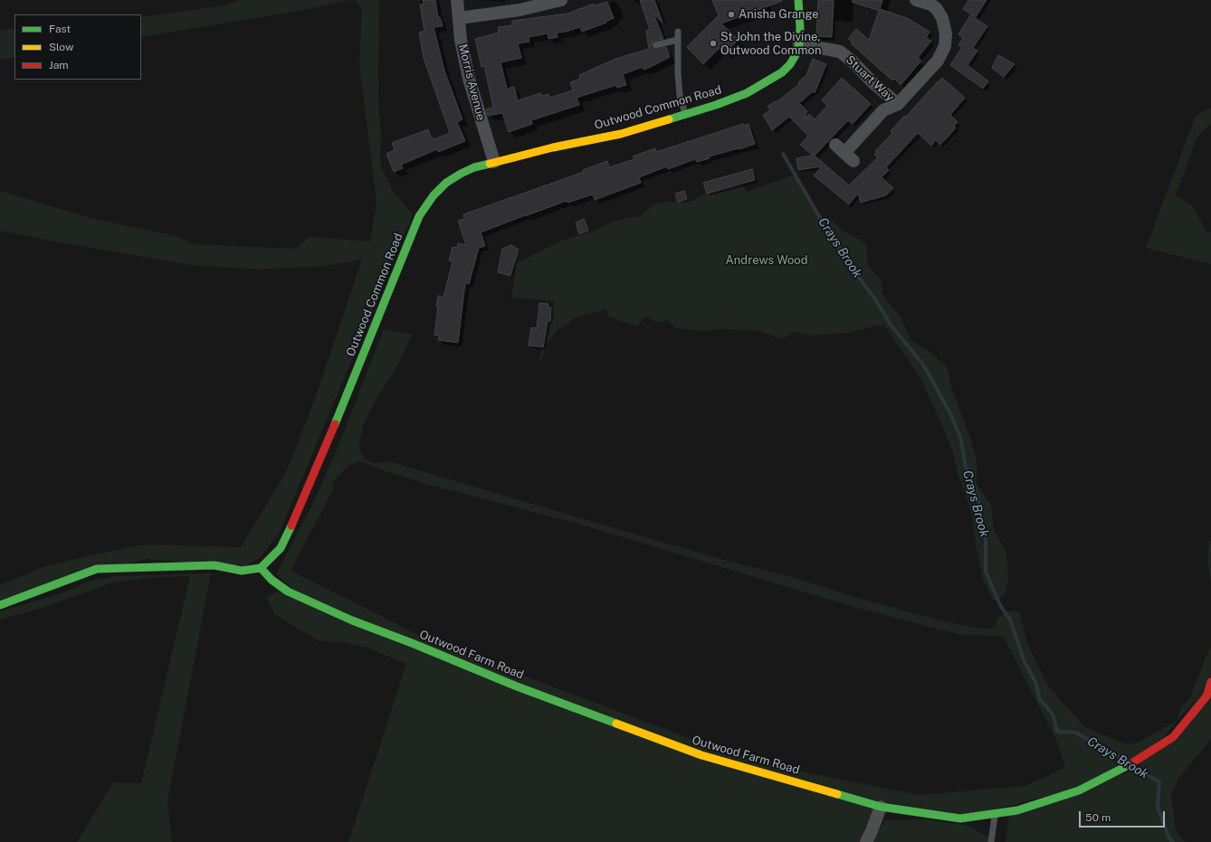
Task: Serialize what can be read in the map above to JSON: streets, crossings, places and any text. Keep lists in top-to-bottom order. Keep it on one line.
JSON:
{"streets":{"street":["Stuart Way","Morris Avenue","Outwood Common Road","Outwood Farm Road"]},"crossings":[["Stuart Way","Outwood Common Road"],["Morris Avenue","Outwood Common Road"],["Outwood Common Road","Outwood Farm Road"]],"water":["Crays Brook"],"parks":["Andrews Wood"],"places":["Anisha Grange","St John the Divine, Outwood Common"],"legend":["Fast","Slow","Jam"],"scale_bar":"50 m"}
